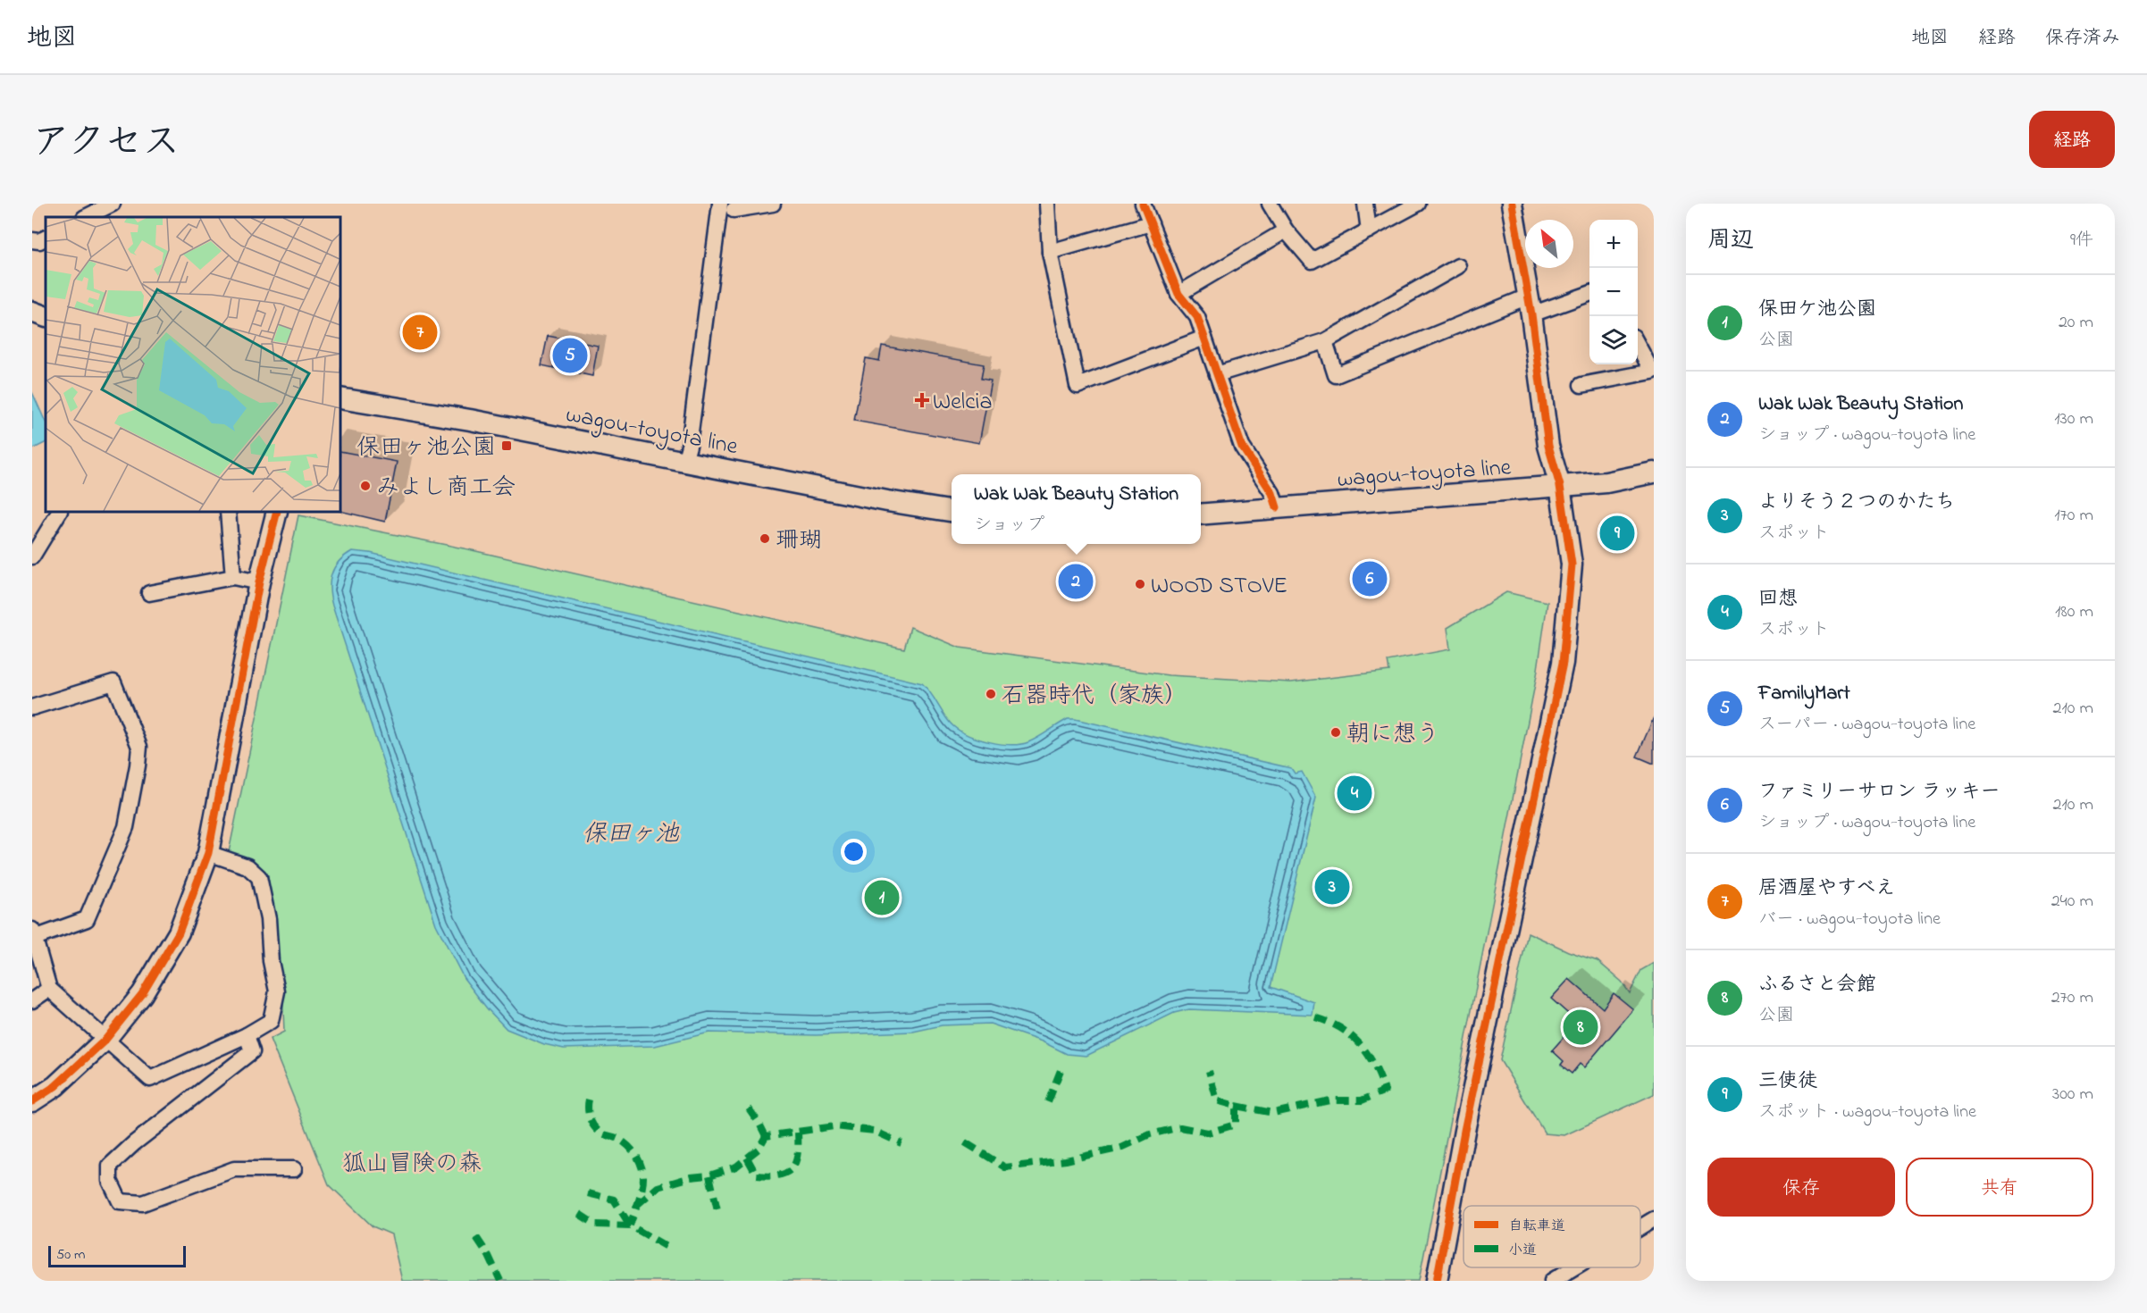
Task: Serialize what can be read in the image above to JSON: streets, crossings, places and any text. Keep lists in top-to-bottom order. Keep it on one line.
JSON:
{"streets":{"street":["wagou-toyota line"]},"water":["保田ヶ池"],"parks":["狐山冒険の森"],"places":{"health":["Welcia"],"transit":["保田ヶ池公園"],"other":["みよし商工会","珊瑚","WOOD STOVE","石器時代（家族）","朝に想う"]},"legend":["自転車道","小道"],"scale_bar":"50 m","north":"top left","page":{"header":"地図","nav":["地図","経路","保存済み"],"title":"アクセス","buttons":["経路",["保存","共有"]],"heading":["周辺","9件"],"map_buttons":["+","−"],"list":[{"mark":"1","name":"保田ケ池公園","note":"公園","value":"20 m"},{"mark":"2","name":"Wak Wak Beauty Station","note":"ショップ · wagou-toyota line","value":"130 m"},{"mark":"3","name":"よりそう２つのかたち","note":"スポット","value":"170 m"},{"mark":"4","name":"回想","note":"スポット","value":"180 m"},{"mark":"5","name":"FamilyMart","note":"スーパー · wagou-toyota line","value":"210 m"},{"mark":"6","name":"ファミリーサロン ラッキー","note":"ショップ · wagou-toyota line","value":"210 m"},{"mark":"7","name":"居酒屋やすべえ","note":"バー · wagou-toyota line","value":"240 m"},{"mark":"8","name":"ふるさと会館","note":"公園","value":"270 m"},{"mark":"9","name":"三使徒","note":"スポット · wagou-toyota line","value":"300 m"}],"pins":["7","5","9","6","2","4","3","1","8"],"popup":["Wak Wak Beauty Station","ショップ"],"scale":"50 m"}}
